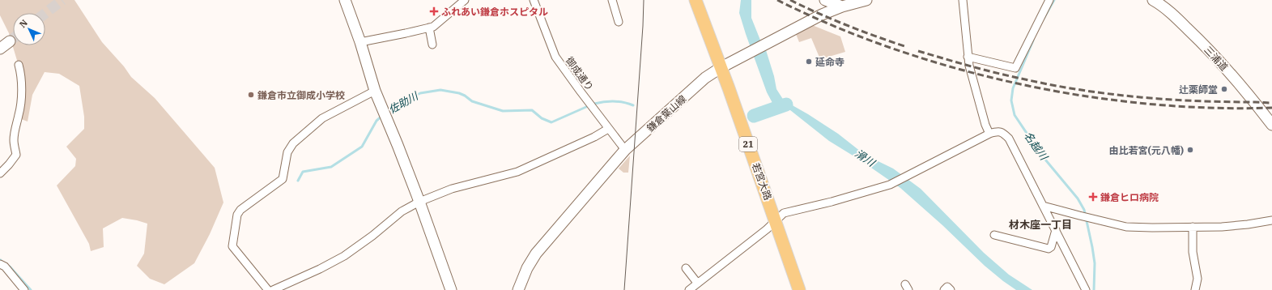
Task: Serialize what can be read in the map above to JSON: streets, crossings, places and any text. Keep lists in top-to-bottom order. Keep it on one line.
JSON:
{"streets":{"main road":["21","若宮大路"],"street":["三浦道","御成通り","鎌倉葉山線"]},"crossings":[["御成通り","鎌倉葉山線"],["鎌倉葉山線","若宮大路"]],"districts":["材木座一丁目"],"water":["佐助川","名越川","滑川"],"places":{"health":["ふれあい鎌倉ホスピタル","鎌倉ヒロ病院"],"other":["延命寺","辻薬師堂","鎌倉市立御成小学校","由比若宮(元八幡)"]},"north":"top left"}
